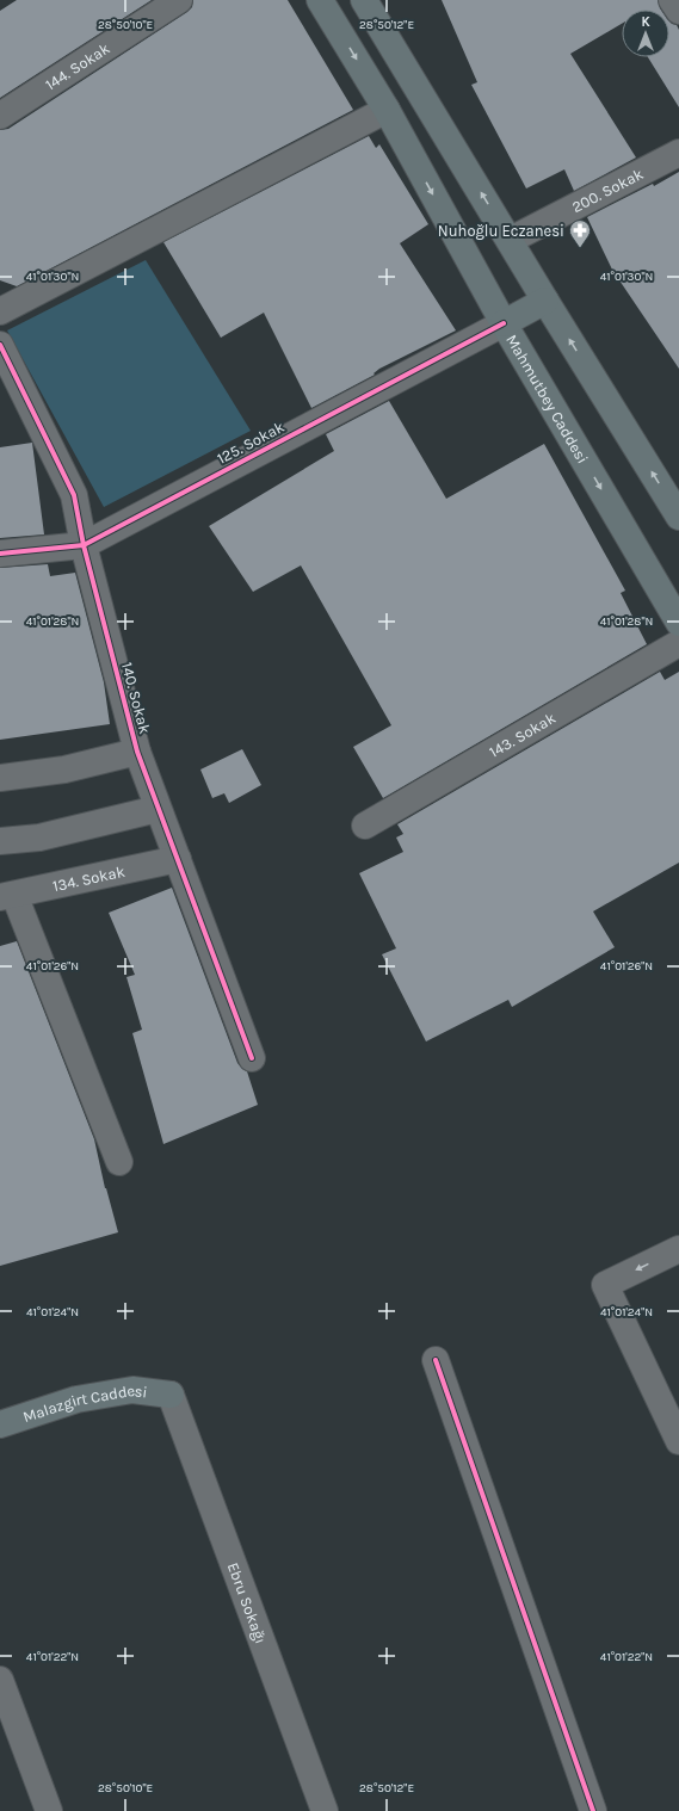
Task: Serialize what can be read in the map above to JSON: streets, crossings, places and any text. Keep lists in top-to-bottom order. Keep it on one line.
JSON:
{"streets":{"main road":["Mahmutbey Caddesi","Malazgirt Caddesi"],"street":["144. Sokak","200. Sokak","125. Sokak","140. Sokak","143. Sokak","134. Sokak","Ebru Sokağı"]},"crossings":[["Mahmutbey Caddesi","125. Sokak"],["125. Sokak","140. Sokak"],["140. Sokak","134. Sokak"],["Malazgirt Caddesi","Ebru Sokağı"]],"places":{"pharmacy":["Nuhoğlu Eczanesi"]},"north":"top","coordinates":["28°50'10\"E","28°50'12\"E","41°01'30\"N","41°01'28\"N","41°01'26\"N","41°01'24\"N","41°01'22\"N"]}
